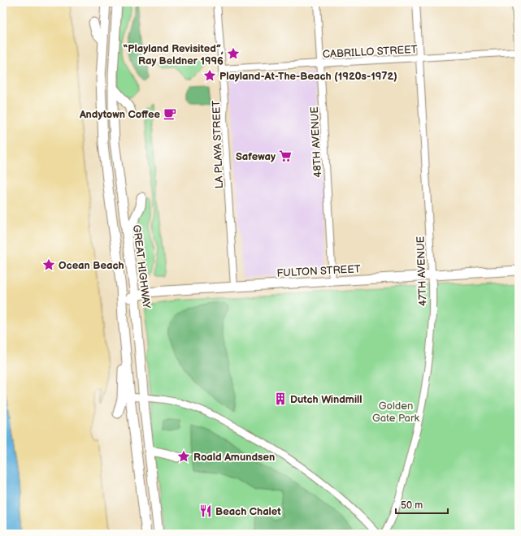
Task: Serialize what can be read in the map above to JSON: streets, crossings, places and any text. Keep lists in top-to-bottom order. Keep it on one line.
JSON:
{"streets":{"main road":["GREAT HIGHWAY","FULTON STREET"],"street":["CABRILLO STREET","48TH AVENUE","LA PLAYA STREET","47TH AVENUE"]},"crossings":[["CABRILLO STREET","48TH AVENUE"],["CABRILLO STREET","LA PLAYA STREET"],["CABRILLO STREET","47TH AVENUE"],["48TH AVENUE","FULTON STREET"],["LA PLAYA STREET","FULTON STREET"],["GREAT HIGHWAY","FULTON STREET"],["FULTON STREET","47TH AVENUE"]],"parks":["Golden Gate Park"],"places":{"place":["“Playland Revisited”, Ray Beldner 1996","Playland-At-The-Beach (1920s-1972)","Ocean Beach","Roald Amundsen"],"cafe":["Andytown Coffee"],"supermarket":["Safeway"],"building":["Dutch Windmill"],"restaurant":["Beach Chalet"]},"scale_bar":"50 m"}
